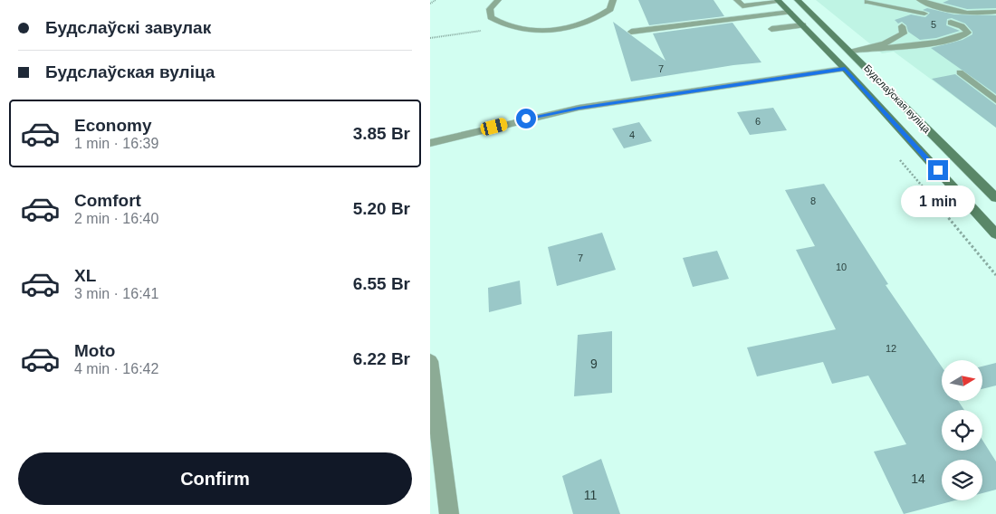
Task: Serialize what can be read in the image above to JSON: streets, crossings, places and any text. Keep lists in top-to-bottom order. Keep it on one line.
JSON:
{"streets":{"main road":["Будслаўская вуліца"]},"house_numbers":["5","7","6","4","8","7","10","12","9","14","11"],"north":"right","page":{"banner":["Будслаўскі завулак","Будслаўская вуліца"],"list":[{"name":"Economy","note":"1 min · 16:39","value":"3.85 Br"},{"name":"Comfort","note":"2 min · 16:40","value":"5.20 Br"},{"name":"XL","note":"3 min · 16:41","value":"6.55 Br"},{"name":"Moto","note":"4 min · 16:42","value":"6.22 Br"}],"bubble":"1 min","buttons":"Confirm"}}
